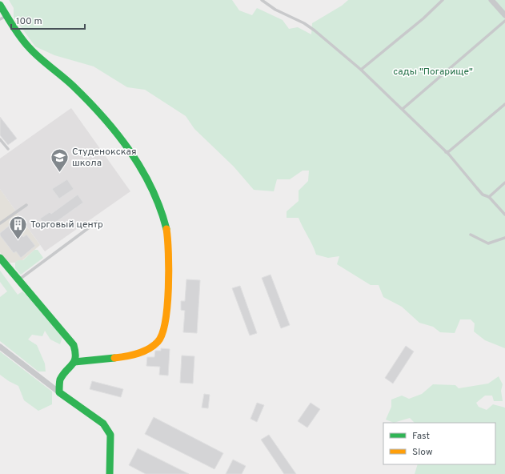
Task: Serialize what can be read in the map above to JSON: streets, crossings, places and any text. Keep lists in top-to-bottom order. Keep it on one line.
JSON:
{"parks":["сады \"Погарище\""],"places":{"school or university":["Студенокская школа"],"building":["Торговый центр"]},"legend":["Fast","Slow"],"scale_bar":"100 m"}
